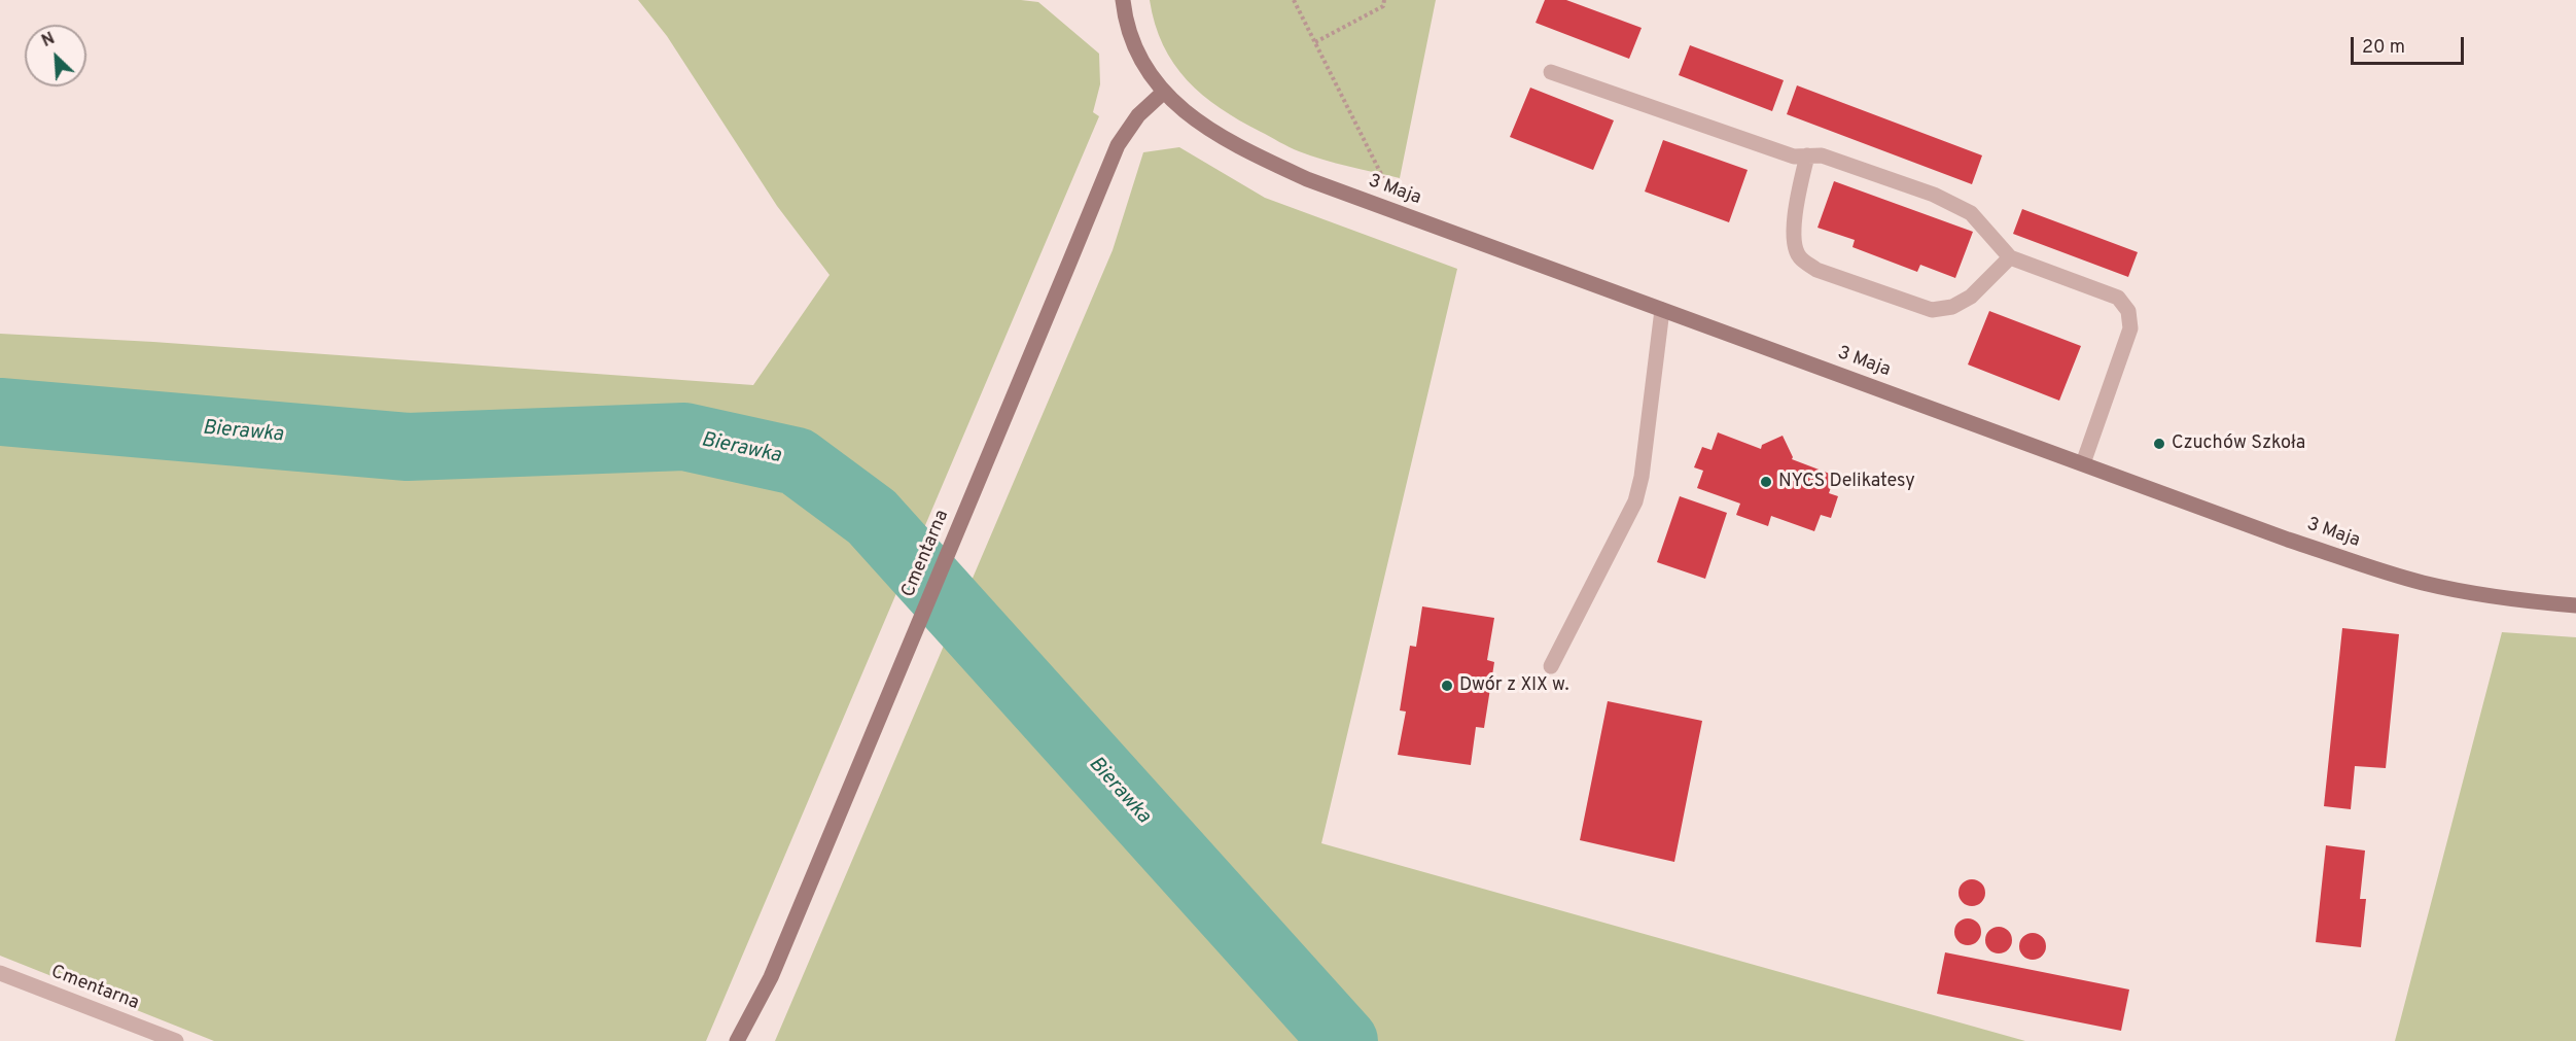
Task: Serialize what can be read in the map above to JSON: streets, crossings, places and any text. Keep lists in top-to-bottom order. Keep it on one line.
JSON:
{"streets":{"main road":["3 Maja","Cmentarna"]},"crossings":[["3 Maja","Cmentarna"]],"water":["Bierawka"],"places":["Czuchów Szkoła","NYCS Delikatesy","Dwór z XIX w."],"scale_bar":"20 m","north":"top left"}
